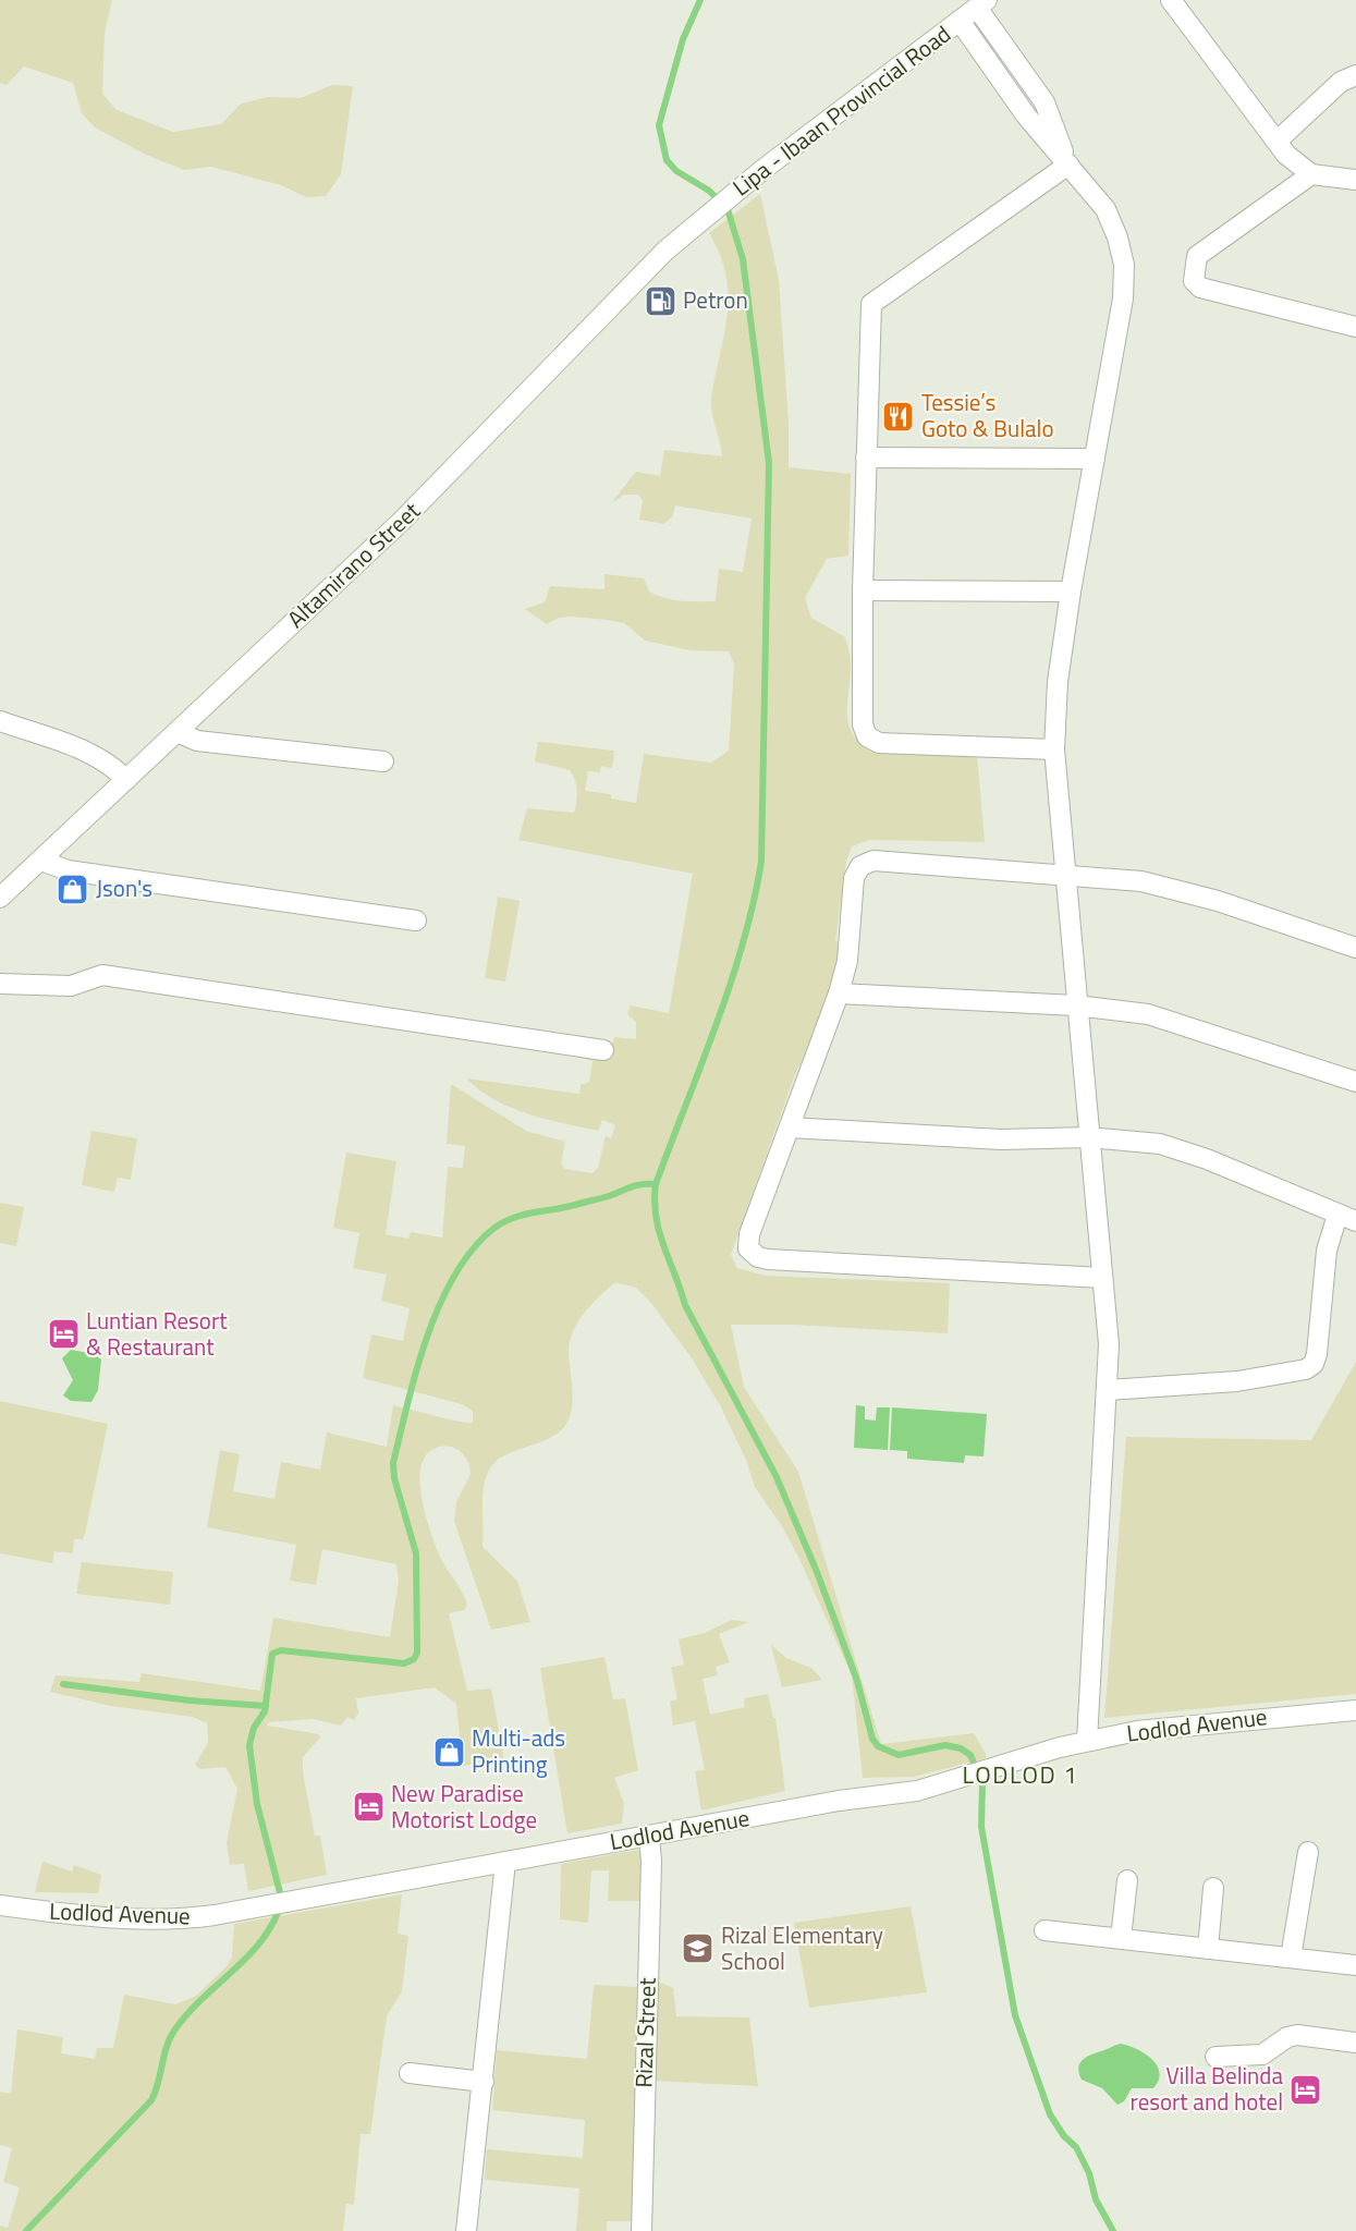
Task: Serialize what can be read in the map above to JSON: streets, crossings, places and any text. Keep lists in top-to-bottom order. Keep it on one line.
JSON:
{"streets":{"street":["Lipa - Ibaan Provincial Road","Altamirano Street","Lodlod Avenue","Rizal Street"]},"crossings":[["Lipa - Ibaan Provincial Road","Altamirano Street"],["Lodlod Avenue","Rizal Street"]],"districts":["LODLOD 1"],"places":{"fuel station":["Petron"],"restaurant":["Tessie’s Goto & Bulalo"],"shop":["Json's","Multi-ads Printing"],"hotel":["Luntian Resort & Restaurant","New Paradise Motorist Lodge","Villa Belinda resort and hotel"],"school or university":["Rizal Elementary School"]}}
